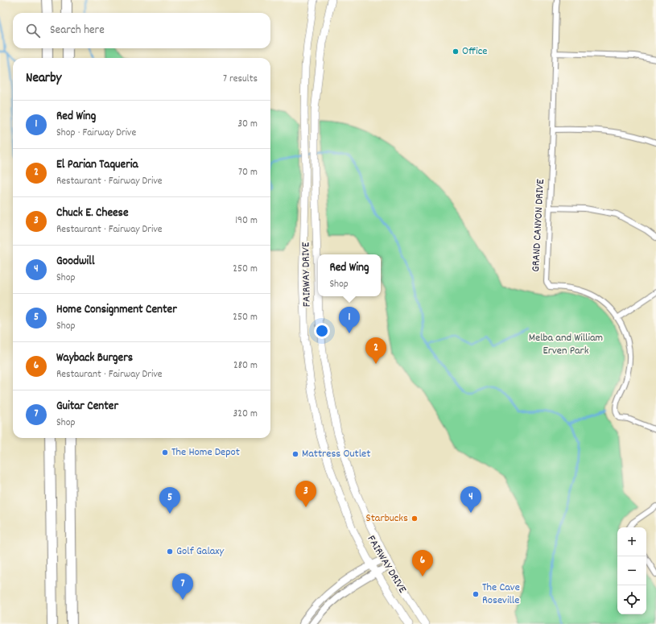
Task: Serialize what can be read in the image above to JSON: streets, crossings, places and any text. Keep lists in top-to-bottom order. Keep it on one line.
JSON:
{"streets":{"main road":["FAIRWAY DRIVE"],"street":["GRAND CANYON DRIVE"]},"parks":["Melba and William Erven Park"],"places":["Office","The Home Depot","Mattress Outlet","Starbucks","Golf Galaxy","The Cave Roseville"],"page":{"search":"Search here","heading":["Nearby","7 results"],"list":[{"mark":"1","name":"Red Wing","note":"Shop · Fairway Drive","value":"30 m"},{"mark":"2","name":"El Parian Taqueria","note":"Restaurant · Fairway Drive","value":"70 m"},{"mark":"3","name":"Chuck E. Cheese","note":"Restaurant · Fairway Drive","value":"190 m"},{"mark":"4","name":"Goodwill","note":"Shop","value":"250 m"},{"mark":"5","name":"Home Consignment Center","note":"Shop","value":"250 m"},{"mark":"6","name":"Wayback Burgers","note":"Restaurant · Fairway Drive","value":"280 m"},{"mark":"7","name":"Guitar Center","note":"Shop","value":"320 m"}],"popup":["Red Wing","Shop"],"pins":["1","2","3","4","5","6","7"],"map_buttons":["+","−"]}}
